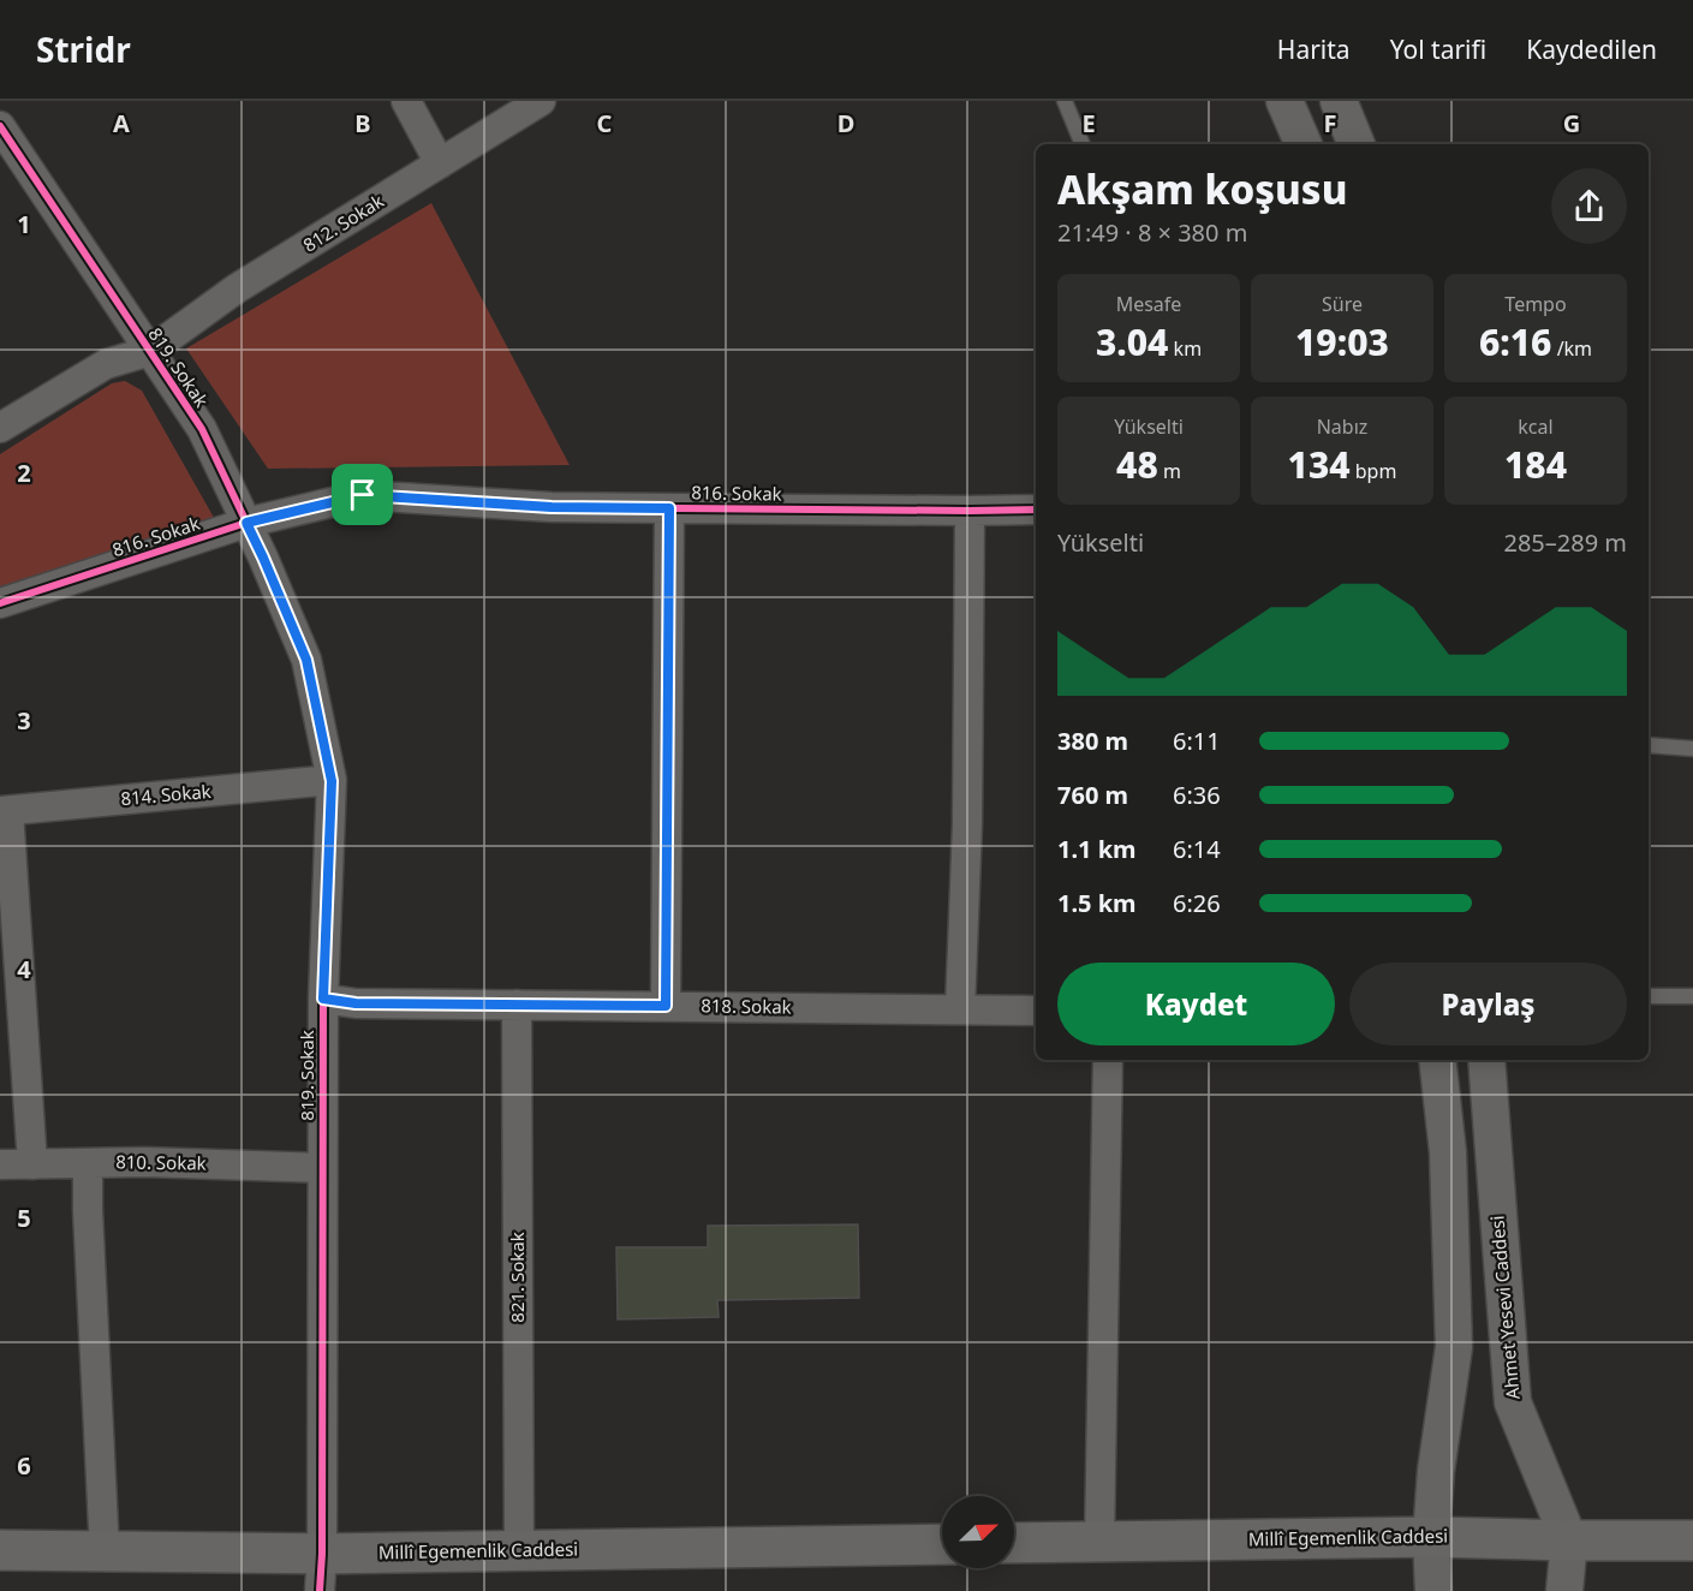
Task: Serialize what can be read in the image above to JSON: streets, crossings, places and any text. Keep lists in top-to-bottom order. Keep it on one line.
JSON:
{"streets":{"main road":["Millî Egemenlik Caddesi"],"street":["812. Sokak","819. Sokak","816. Sokak","814. Sokak","818. Sokak","810. Sokak","821. Sokak","Ahmet Yesevi Caddesi"]},"crossings":[["812. Sokak","819. Sokak"],["819. Sokak","816. Sokak"],["819. Sokak","814. Sokak"],["819. Sokak","818. Sokak"],["819. Sokak","810. Sokak"],["819. Sokak","Millî Egemenlik Caddesi"],["818. Sokak","821. Sokak"],["821. Sokak","Millî Egemenlik Caddesi"],["Ahmet Yesevi Caddesi","Millî Egemenlik Caddesi"]],"north":"top right","page":{"header":"Stridr","nav":["Harita","Yol tarifi","Kaydedilen"],"heading":["Akşam koşusu","21:49 · 8 × 380 m"],"stats":[["Mesafe","3.04 km"],["Süre","19:03"],["Tempo","6:16 /km"],["Yükselti","48 m"],["Nabız","134 bpm"],["kcal","184"]],"chart":["Yükselti","285–289 m"],"list":[{"name":"380 m","note":"6:11"},{"name":"760 m","note":"6:36"},{"name":"1.1 km","note":"6:14"},{"name":"1.5 km","note":"6:26"}],"buttons":["Kaydet","Paylaş"]},"grid":{"columns":["A","B","C","D","E","F","G"],"rows":["1","2","3","4","5","6"]}}
